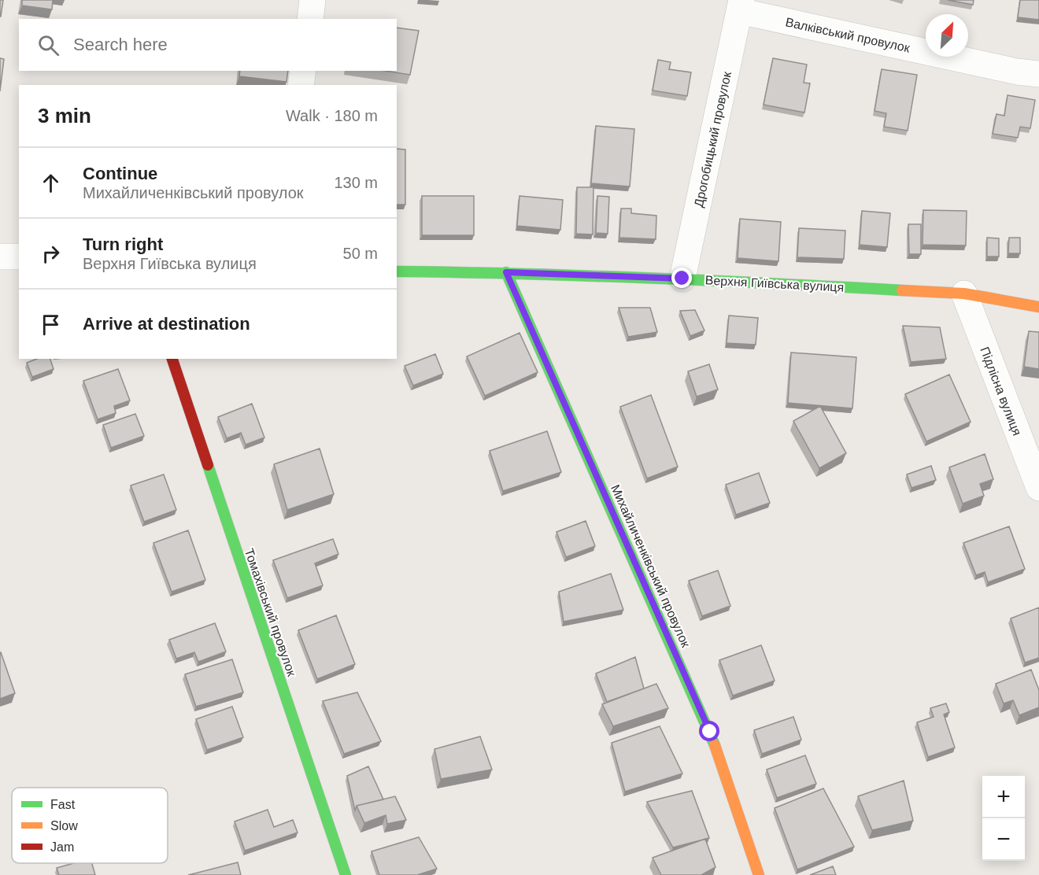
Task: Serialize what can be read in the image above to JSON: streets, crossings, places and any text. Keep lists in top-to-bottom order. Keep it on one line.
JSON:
{"streets":{"street":["Валківський провулок","Дрогобицький провулок","Верхня Гиївська вулиця","Підлісна вулиця","Михайличенківський провулок","Томахівський провулок"]},"crossings":[["Валківський провулок","Дрогобицький провулок"],["Дрогобицький провулок","Верхня Гиївська вулиця"],["Верхня Гиївська вулиця","Підлісна вулиця"],["Верхня Гиївська вулиця","Михайличенківський провулок"]],"legend":["Fast","Slow","Jam"],"north":"top right","page":{"search":"Search here","heading":["3 min","Walk · 180 m"],"list":[["Continue","Михайличенківський провулок","130 m"],["Turn right","Верхня Гиївська вулиця","50 m"],"Arrive at destination"],"map_buttons":["+","−"]}}
